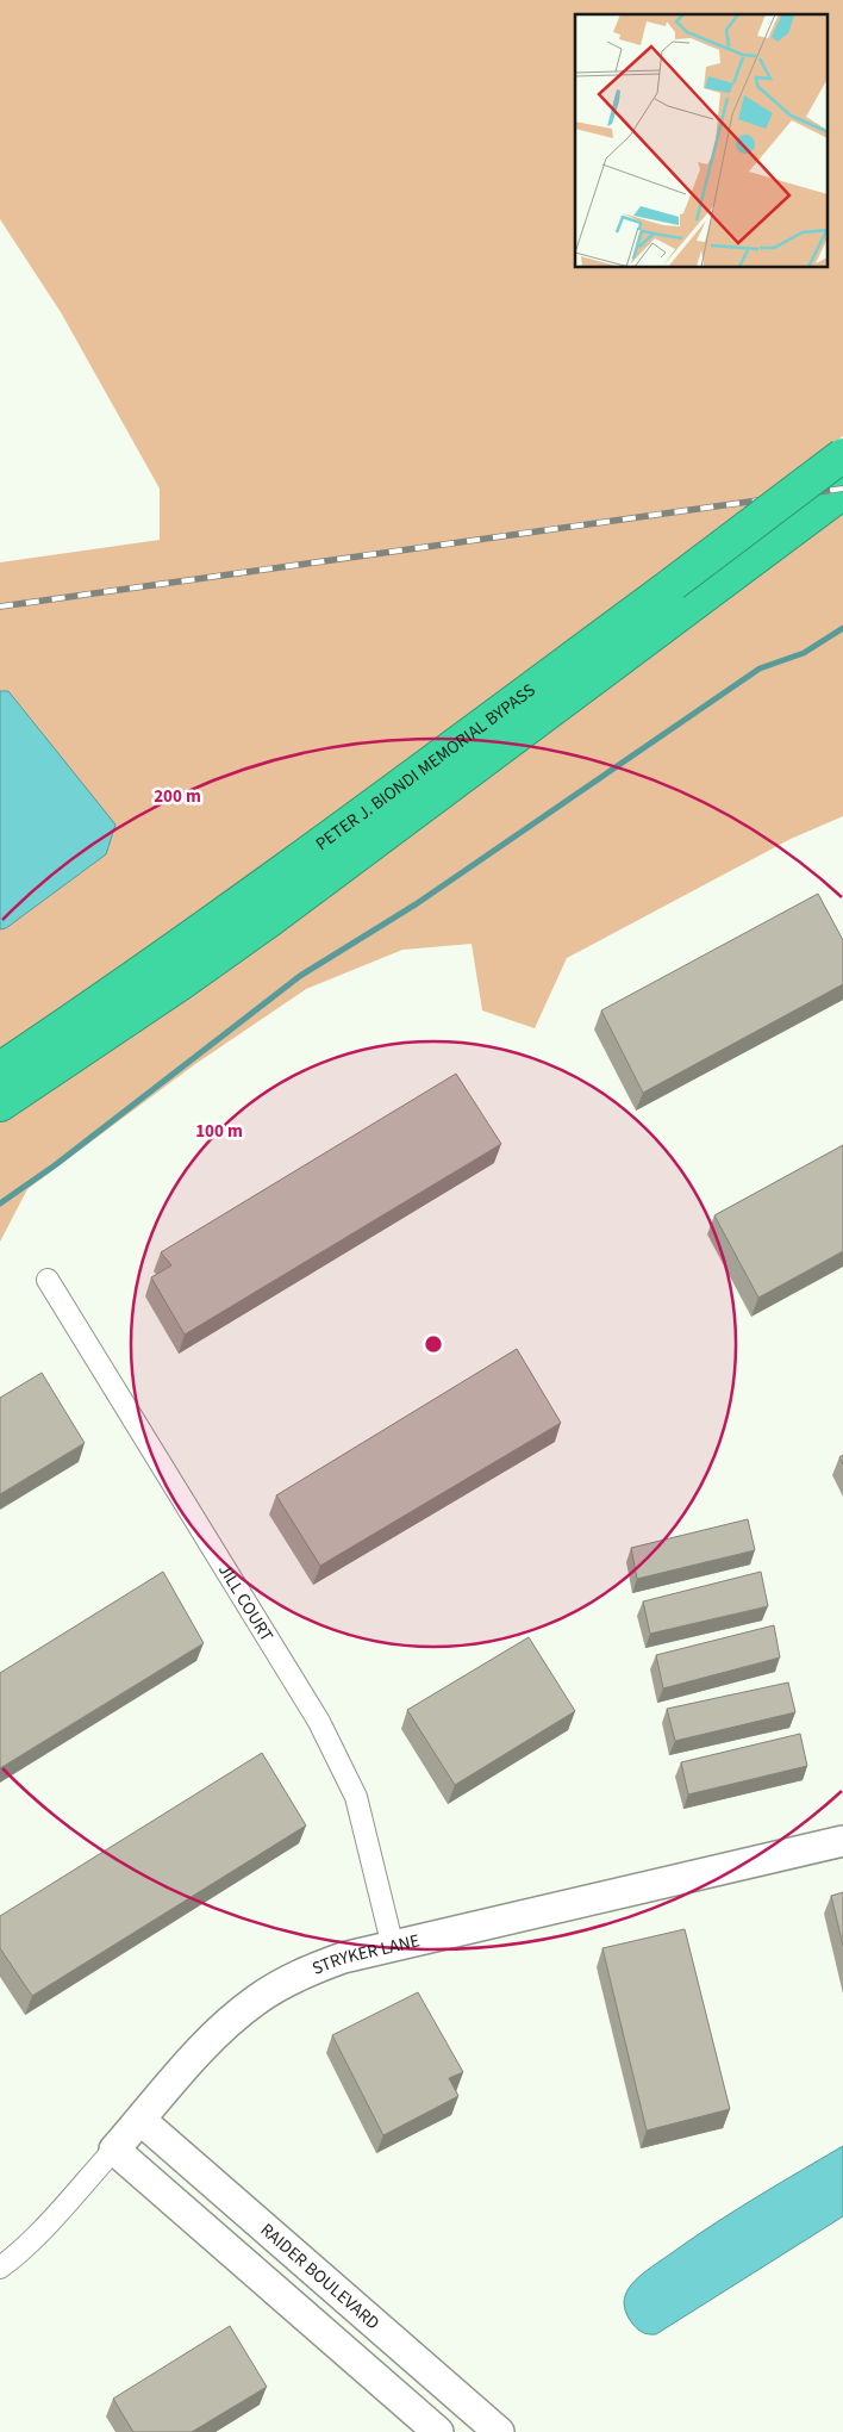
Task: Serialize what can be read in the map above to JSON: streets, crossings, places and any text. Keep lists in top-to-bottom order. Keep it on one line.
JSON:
{"streets":{"highway":["PETER J. BIONDI MEMORIAL BYPASS"],"street":["JILL COURT","STRYKER LANE","RAIDER BOULEVARD"]},"crossings":[["JILL COURT","STRYKER LANE"],["STRYKER LANE","RAIDER BOULEVARD"]],"rings":["200 m","100 m"]}
